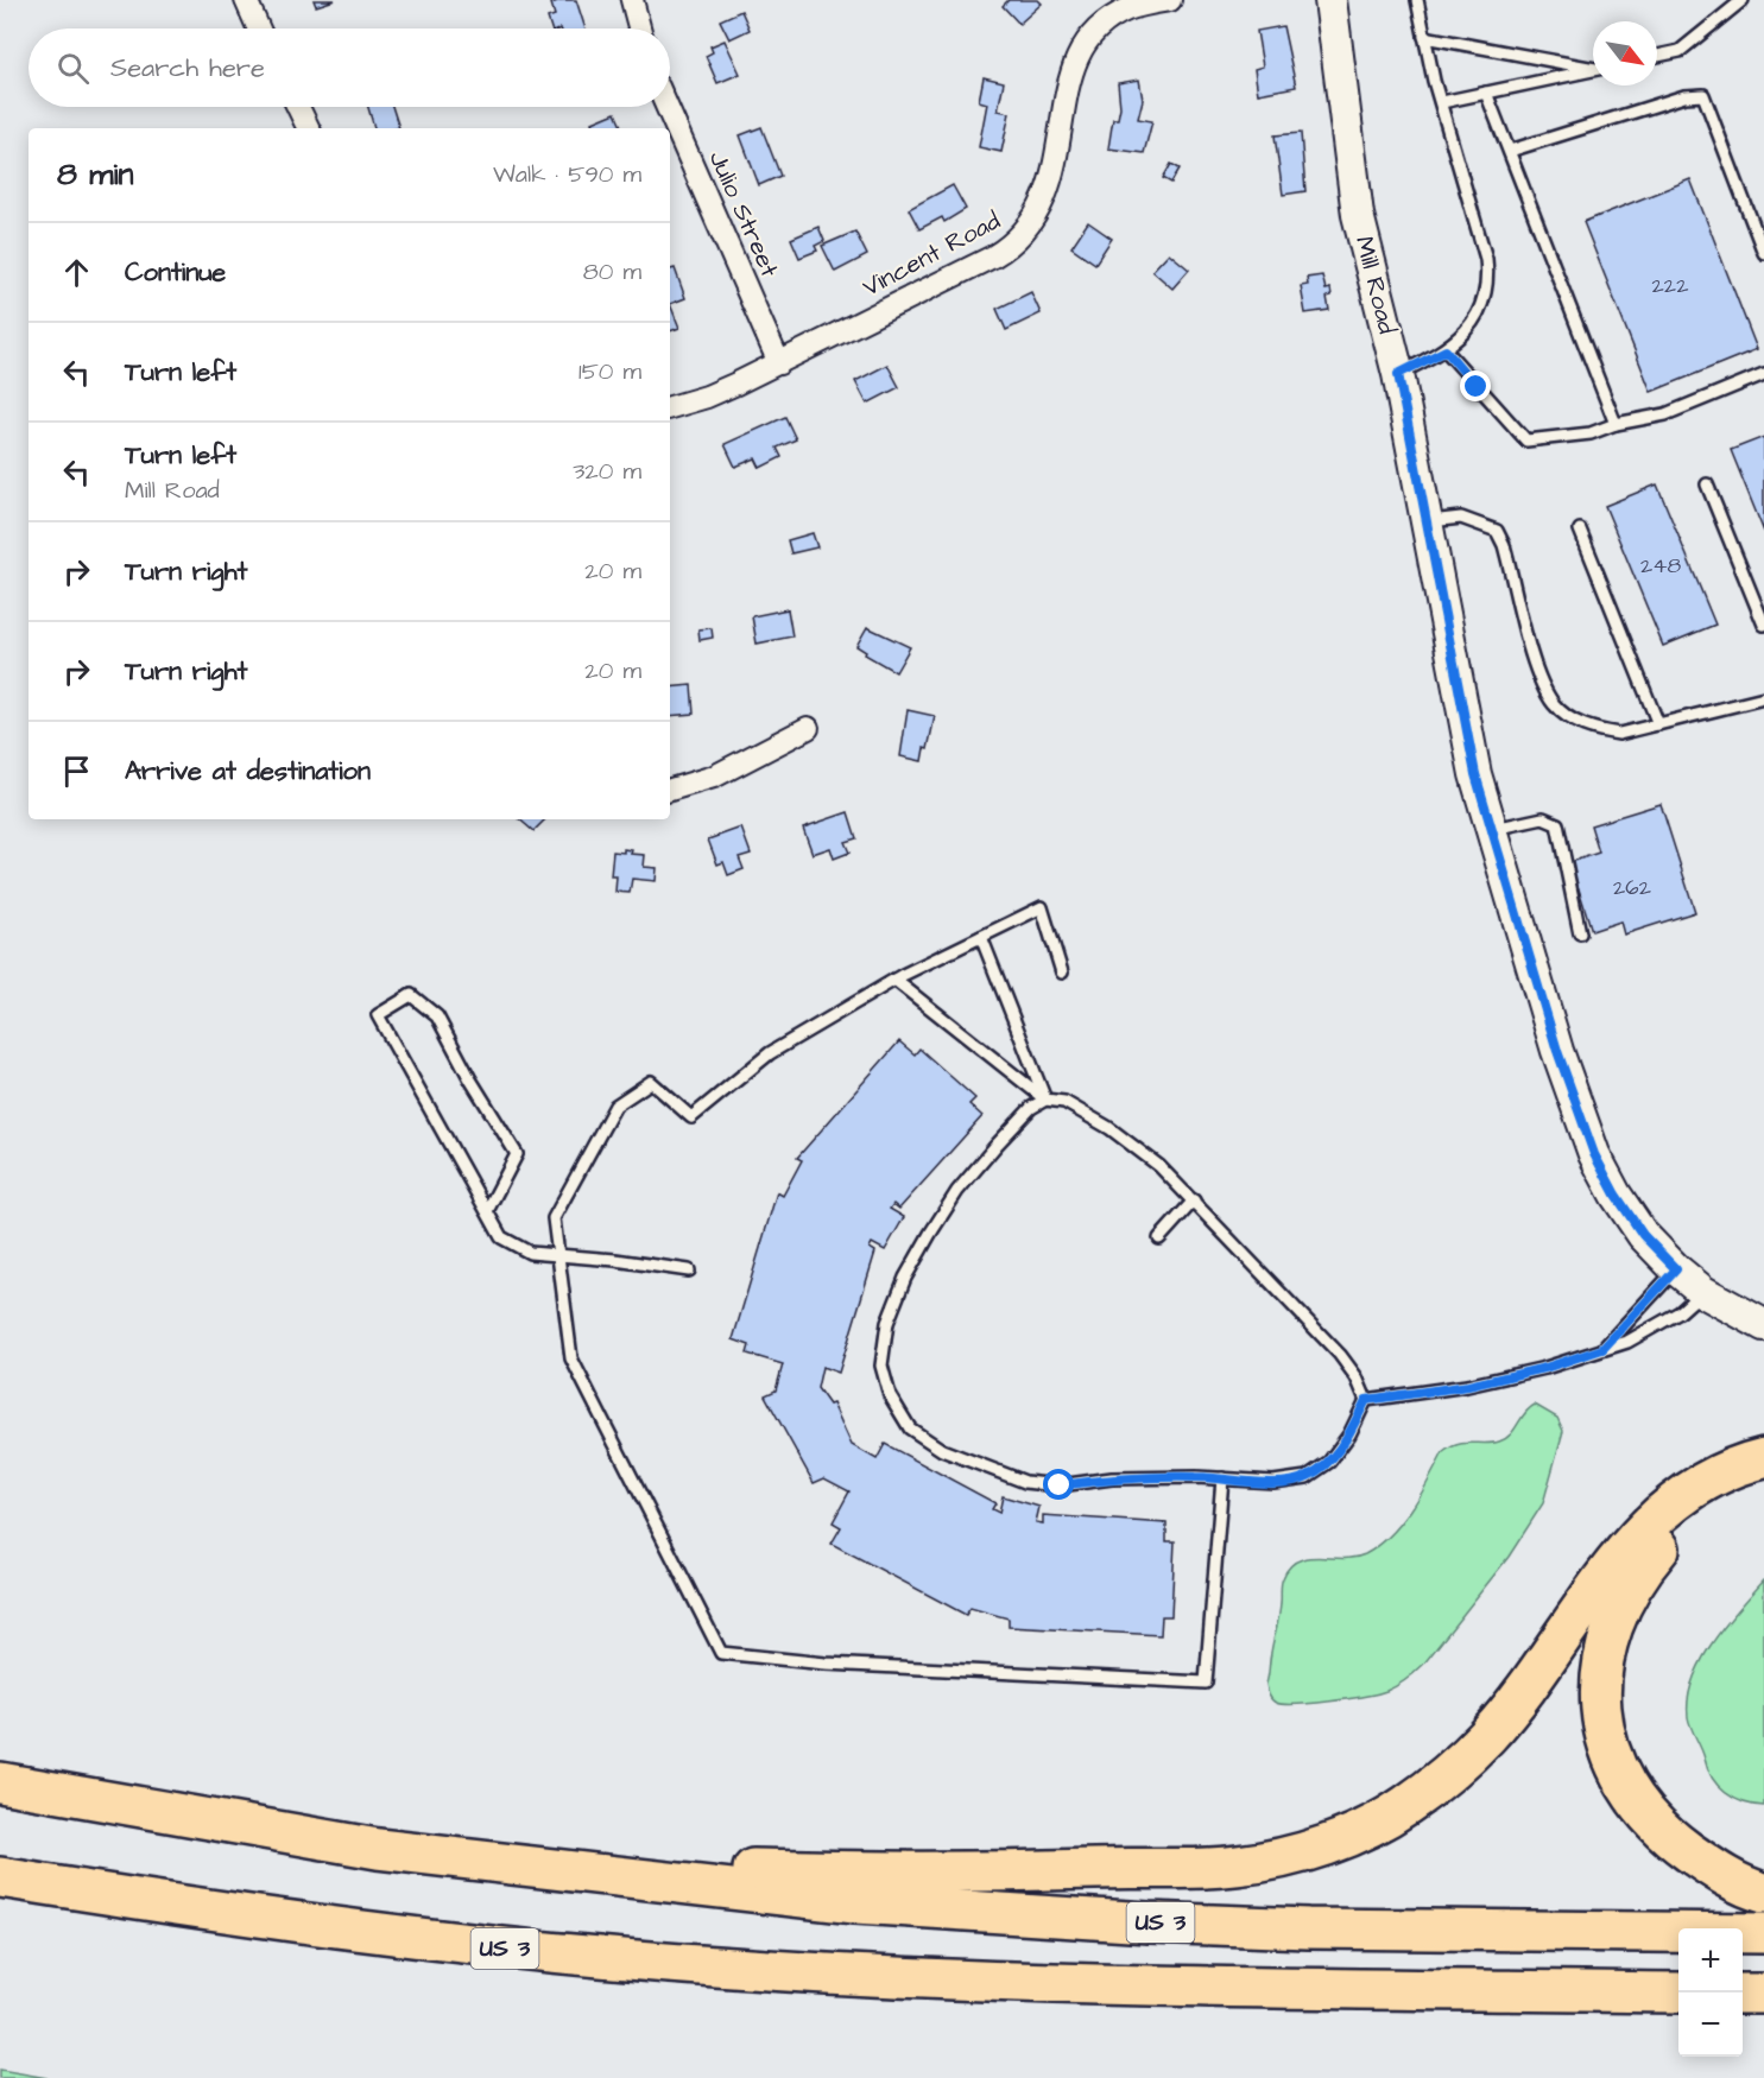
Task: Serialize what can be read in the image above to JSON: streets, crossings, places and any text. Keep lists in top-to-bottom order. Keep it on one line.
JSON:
{"streets":{"highway":["US 3"],"main road":["Mill Road"],"street":["Julio Street","Vincent Road"]},"crossings":[["Julio Street","Vincent Road"]],"house_numbers":["222","248","262"],"north":"bottom right","page":{"search":"Search here","heading":["8 min","Walk · 590 m"],"list":[["Continue","80 m"],["Turn left","150 m"],["Turn left","Mill Road","320 m"],["Turn right","20 m"],["Turn right","20 m"],"Arrive at destination"],"map_buttons":["+","−"]}}
